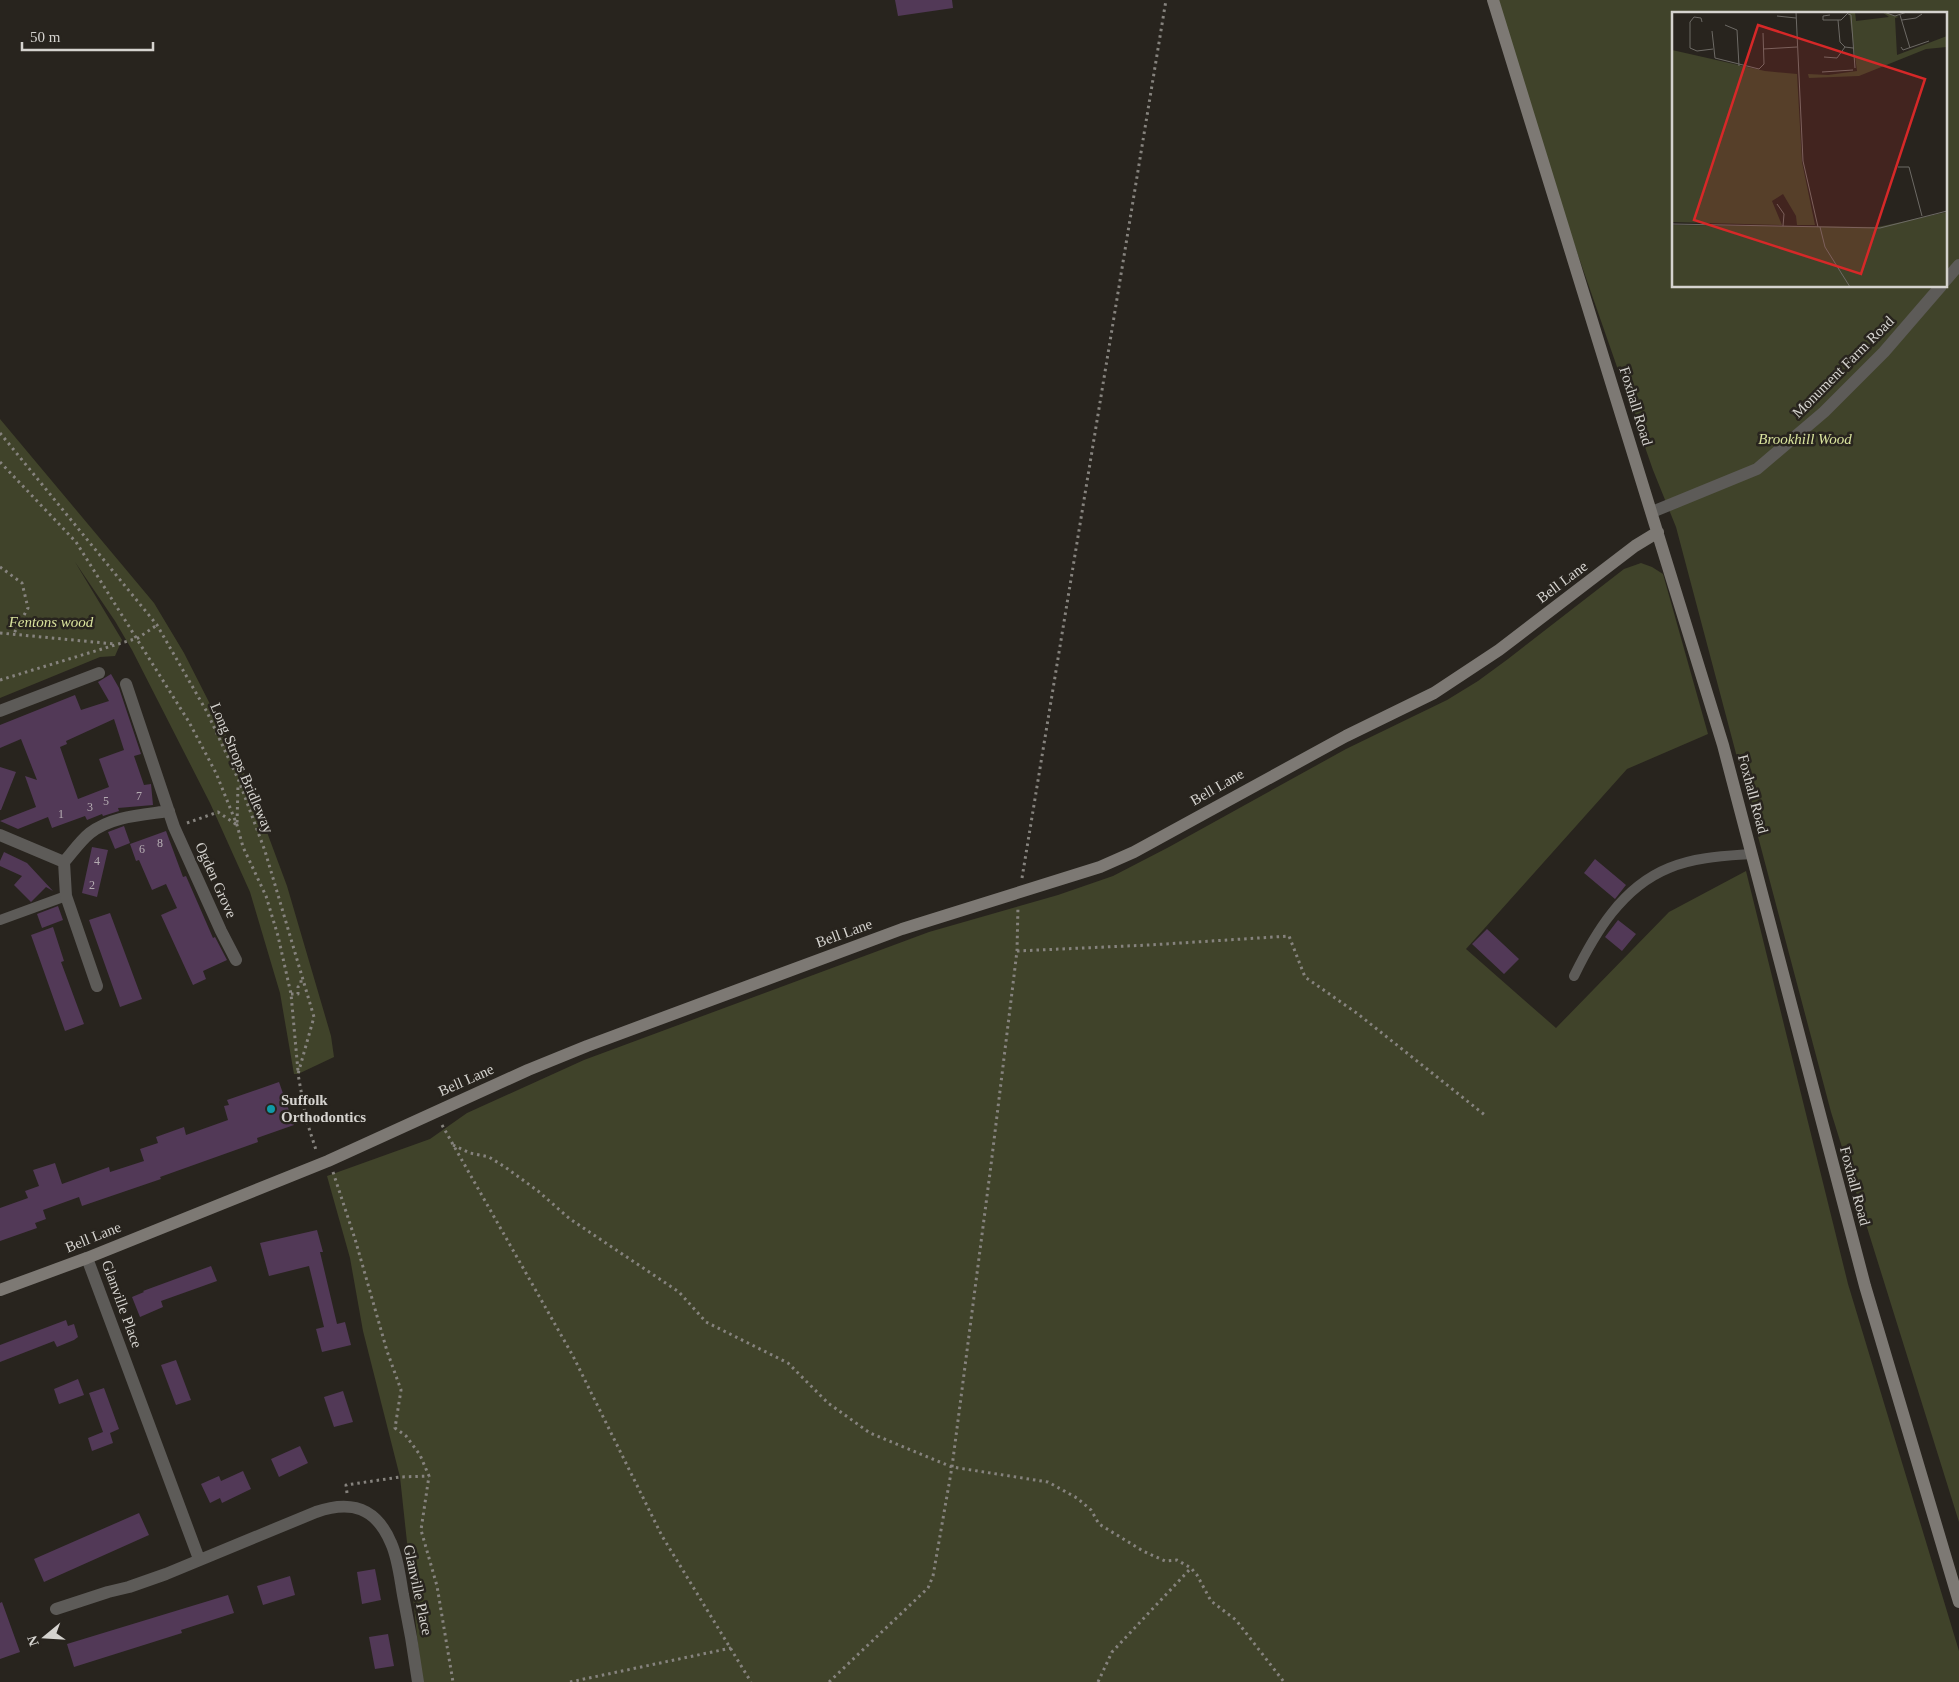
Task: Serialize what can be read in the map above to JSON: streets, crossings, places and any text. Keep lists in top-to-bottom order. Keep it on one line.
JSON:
{"streets":{"street":["Monument Farm Road","Foxhall Road","Bell Lane","Ogden Grove","Glanville Place"],"path":["Long Strops Bridleway"]},"crossings":[["Monument Farm Road","Foxhall Road"],["Foxhall Road","Bell Lane"],["Bell Lane","Long Strops Bridleway"],["Bell Lane","Glanville Place"]],"parks":["Brookhill Wood","Fentons wood"],"places":["Suffolk Orthodontics"],"house_numbers":["7","5","3","1","8","6","4","2"],"scale_bar":"50 m","north":"left"}
